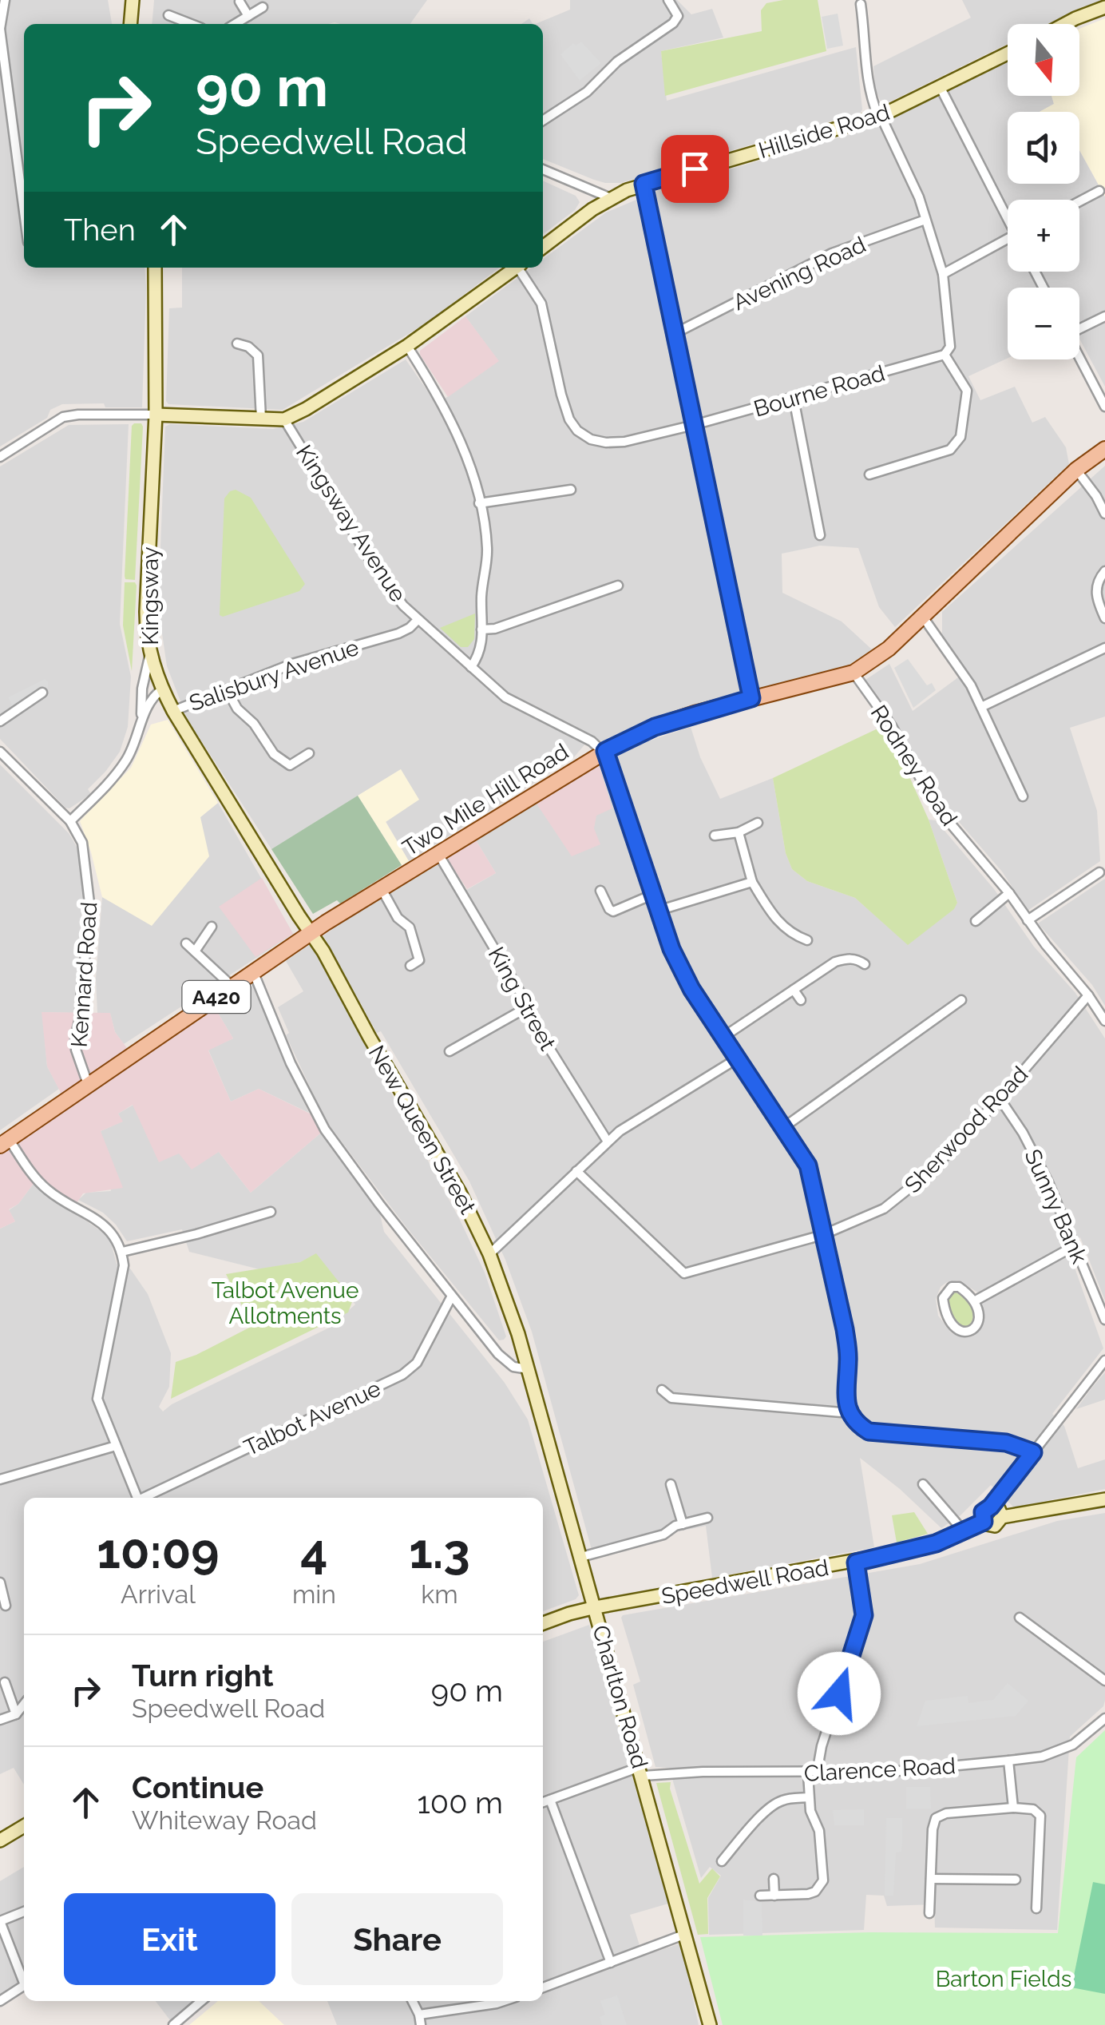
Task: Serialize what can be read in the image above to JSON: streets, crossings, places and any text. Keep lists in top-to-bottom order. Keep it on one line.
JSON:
{"streets":{"main road":["Two Mile Hill Road","A420"],"street":["Hillside Road","Avening Road","Bourne Road","Kingsway Avenue","Kingsway","Salisbury Avenue","Rodney Road","Kennard Road","King Street","New Queen Street","Sherwood Road","Sunny Bank","Talbot Avenue","Speedwell Road","Charlton Road","Clarence Road"]},"crossings":[["Kingsway Avenue","Kingsway"],["Kingsway Avenue","Salisbury Avenue"],["Kingsway Avenue","Two Mile Hill Road"],["Kingsway","Salisbury Avenue"],["Kingsway","Two Mile Hill Road"],["Kingsway","New Queen Street"],["Rodney Road","Two Mile Hill Road"],["Rodney Road","Sherwood Road"],["Two Mile Hill Road","Kennard Road"],["Two Mile Hill Road","A420"],["Two Mile Hill Road","King Street"],["Two Mile Hill Road","New Queen Street"],["New Queen Street","Charlton Road"],["Sherwood Road","Sunny Bank"],["Speedwell Road","Charlton Road"],["Charlton Road","Clarence Road"]],"parks":["Talbot Avenue Allotments","Barton Fields"],"north":"bottom","page":{"map_buttons":["+","−"],"turn":["90 m","Speedwell Road"],"then":"Then","eta":["10:09","Arrival","4","min","1.3","km"],"list":[{"name":"Turn right","note":"Speedwell Road","value":"90 m"},{"name":"Continue","note":"Whiteway Road","value":"100 m"}],"buttons":["Exit","Share"]}}
